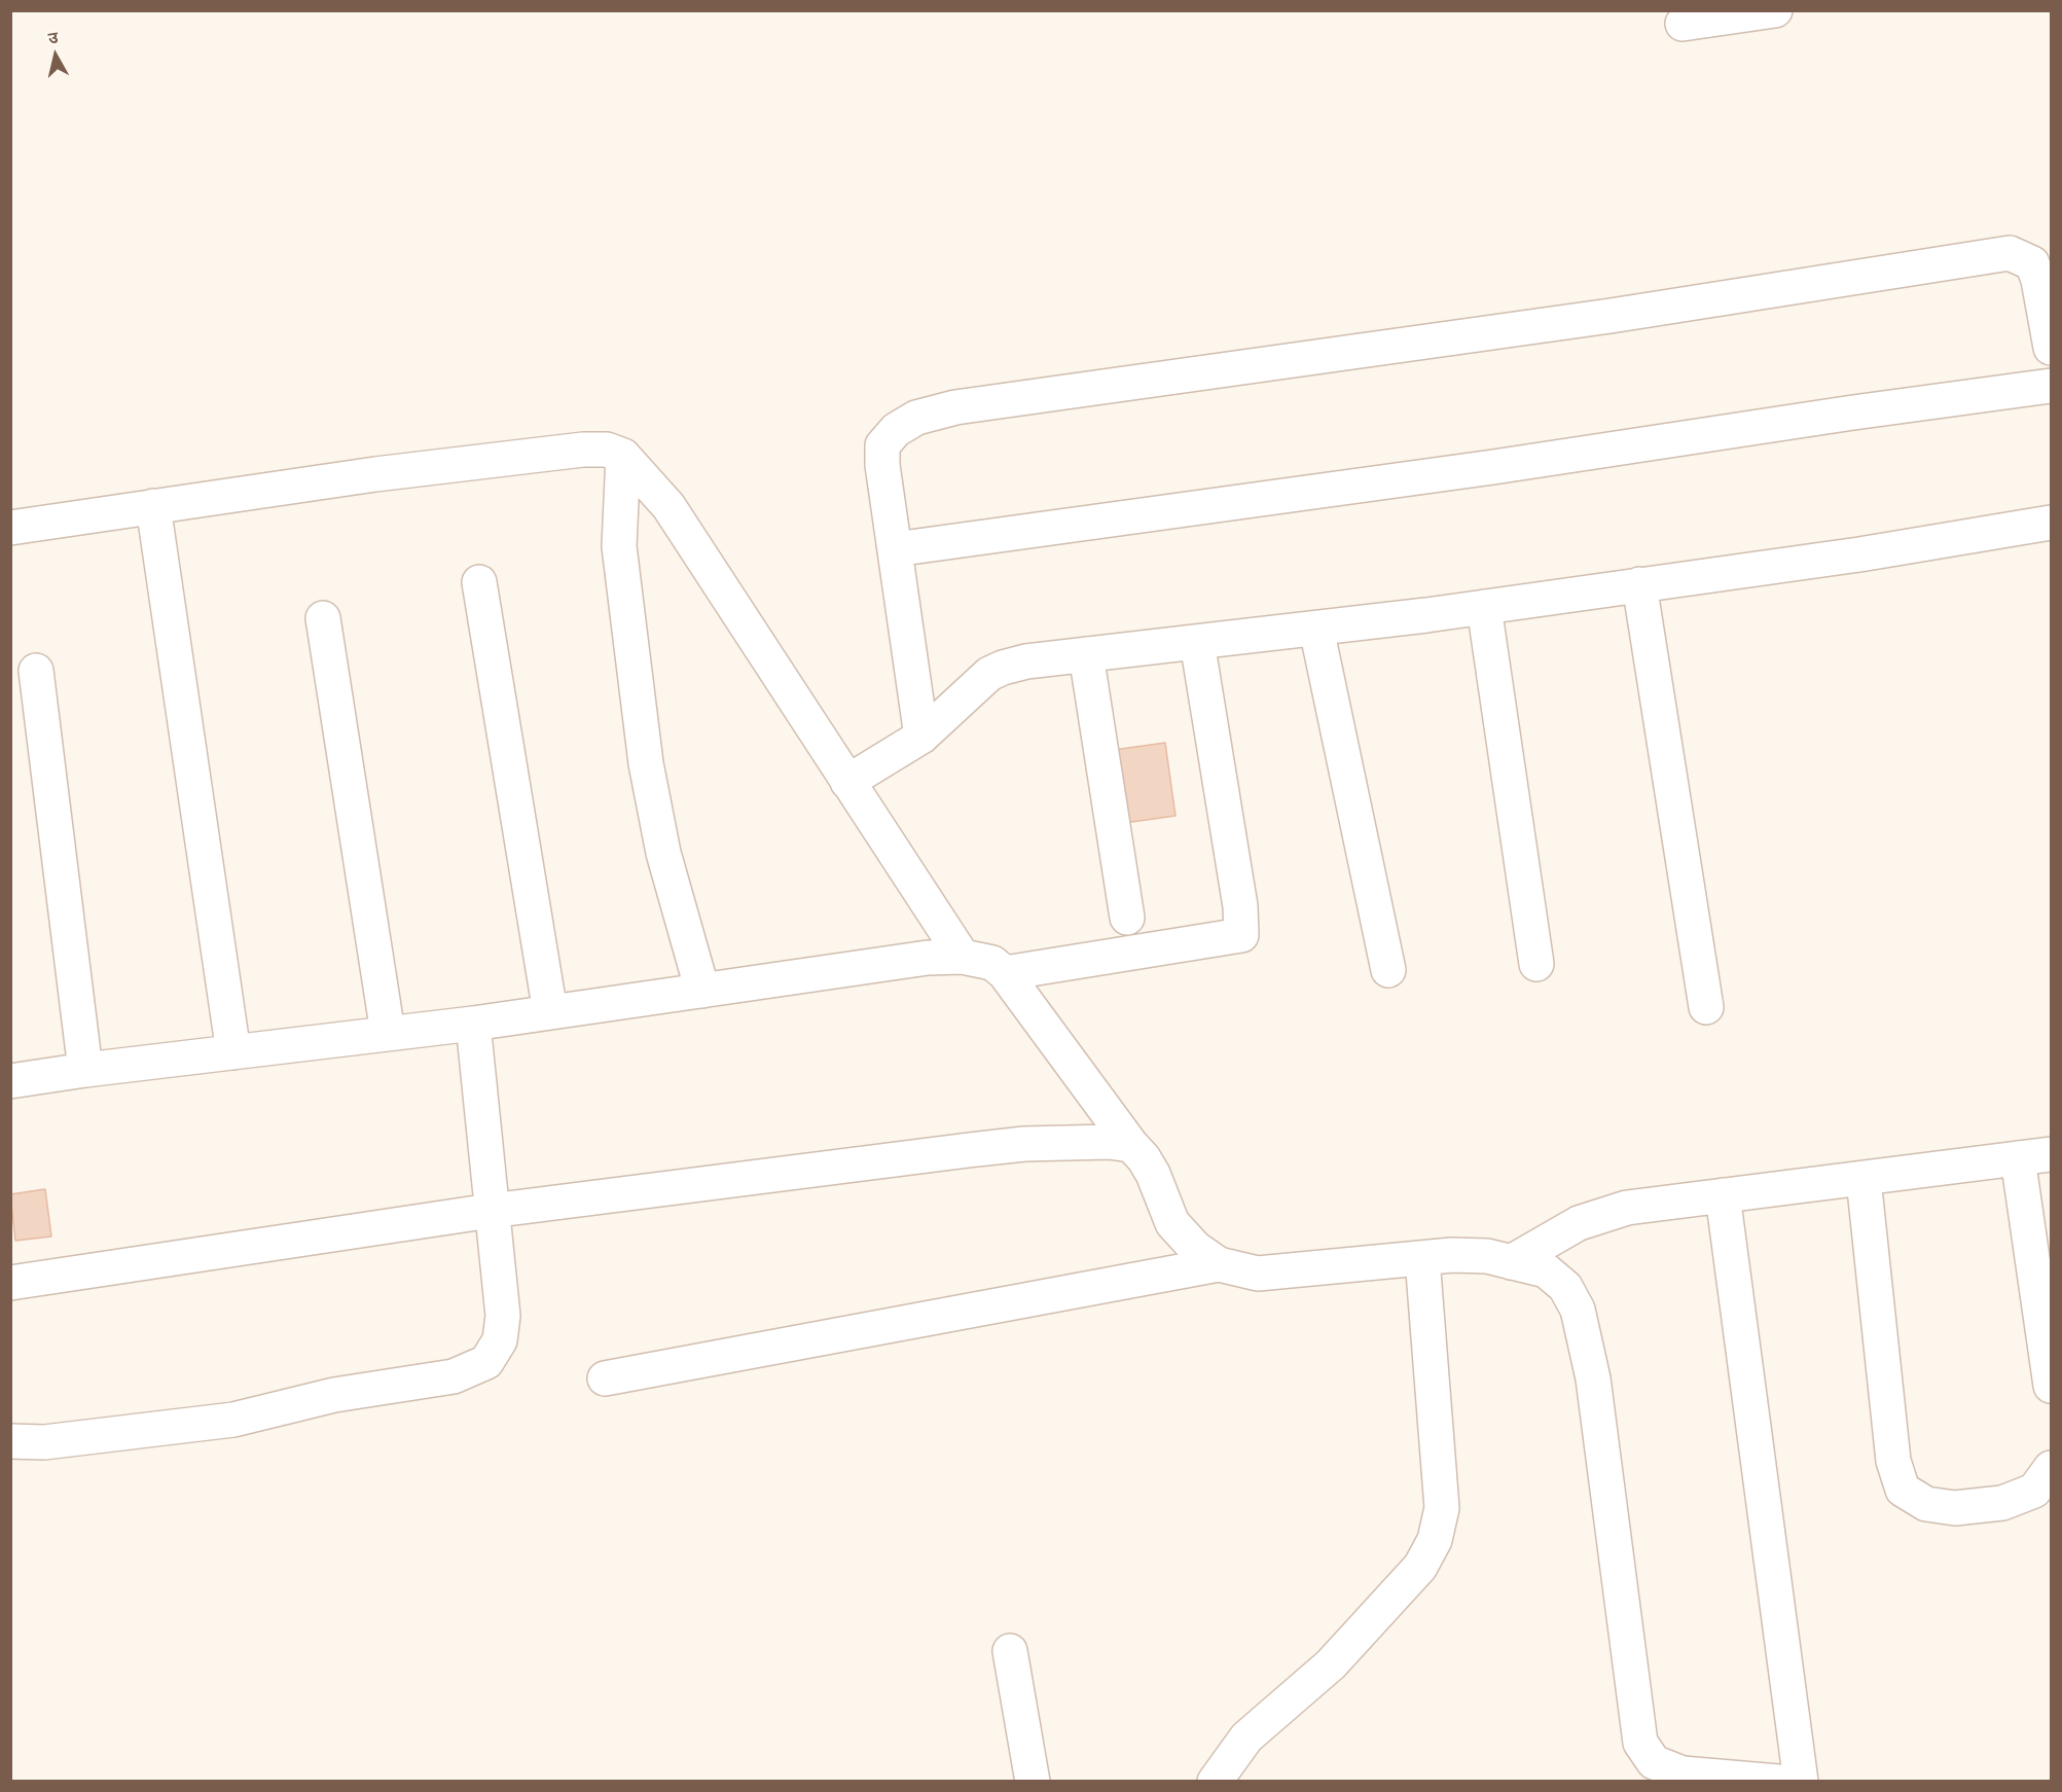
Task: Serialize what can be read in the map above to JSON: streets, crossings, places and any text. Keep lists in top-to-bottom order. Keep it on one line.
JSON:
{"north":"top"}
